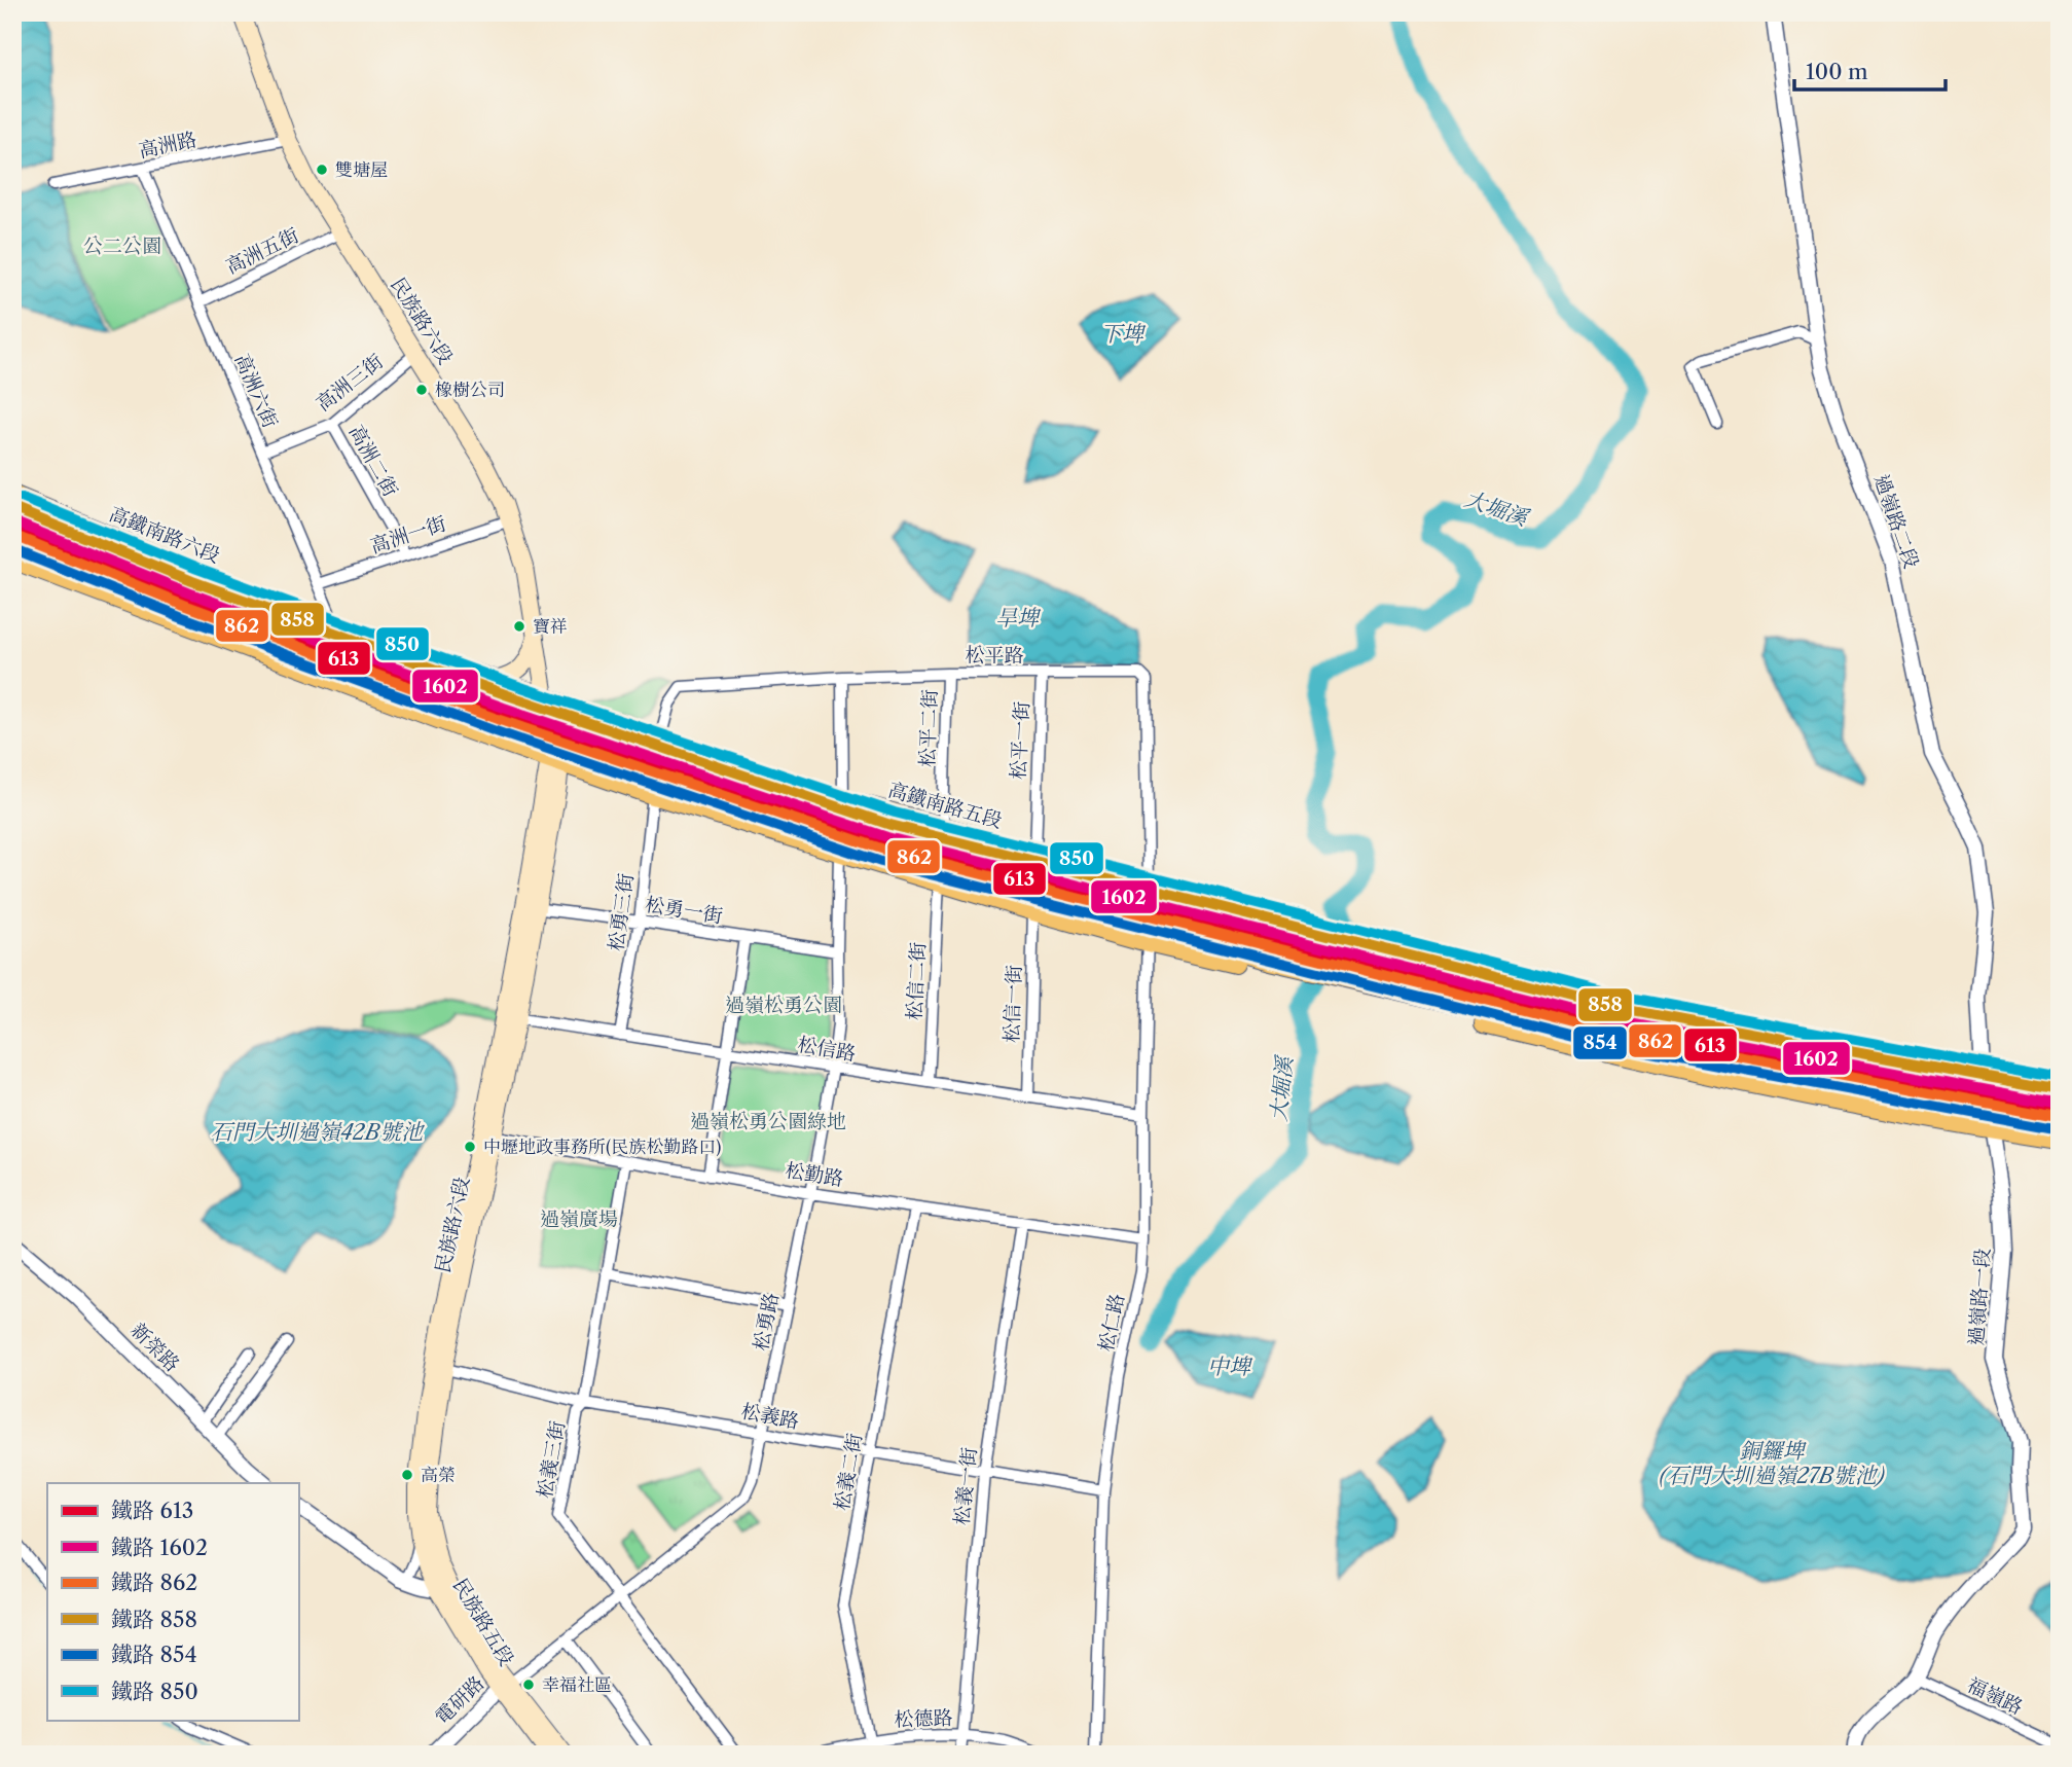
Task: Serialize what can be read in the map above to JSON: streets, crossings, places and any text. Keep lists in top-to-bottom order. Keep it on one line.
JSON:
{"streets":{"main road":["民族路六段","高鐵南路六段","高鐵南路五段","民族路五段"],"street":["高洲路","高洲五街","高洲三街","高洲六街","高洲二街","過嶺路二段","高洲一街","松平路","松平二街","松平一街","松勇一街","松勇三街","松信二街","松信一街","松信路","松勤路","過嶺路一段","松勇路","松仁路","新榮路","松義路","松義三街","松義二街","松義一街","福嶺路","電研路","松德路"]},"crossings":[["高洲路","民族路六段"],["高洲路","高洲六街"],["高洲五街","民族路六段"],["高洲五街","高洲六街"],["民族路六段","高洲三街"],["民族路六段","高鐵南路六段"],["民族路六段","高洲一街"],["民族路六段","高鐵南路五段"],["民族路六段","松勇一街"],["民族路六段","松信路"],["民族路六段","松勤路"],["民族路六段","松義路"],["民族路六段","民族路五段"],["高洲三街","高洲六街"],["高洲三街","高洲二街"],["高洲六街","高鐵南路六段"],["高洲六街","高洲一街"],["高洲二街","高洲一街"],["過嶺路二段","高鐵南路五段"],["過嶺路二段","過嶺路一段"],["高鐵南路六段","高鐵南路五段"],["松平路","松平二街"],["松平路","松平一街"],["松平路","高鐵南路五段"],["松平路","松仁路"],["松平二街","高鐵南路五段"],["松平一街","高鐵南路五段"],["高鐵南路五段","過嶺路一段"],["高鐵南路五段","松仁路"],["松勇一街","松勇三街"],["松勇一街","松勇路"],["松勇三街","松信路"],["松信二街","松信路"],["松信一街","松信路"],["松信路","松勇路"],["松信路","松仁路"],["松勤路","松勇路"],["松勤路","松仁路"],["松勤路","松義三街"],["松勤路","松義二街"],["松勤路","松義一街"],["過嶺路一段","福嶺路"],["松勇路","松義路"],["松勇路","松義三街"],["松勇路","民族路五段"],["松勇路","電研路"],["松仁路","松義路"],["松義路","松義三街"],["松義路","松義二街"],["松義路","松義一街"],["松義二街","松德路"],["松義一街","松德路"],["民族路五段","電研路"]],"water":["下埤","大堀溪","旱埤","石門大圳過嶺42B號池","中埤","銅鑼埤 (石門大圳過嶺27B號池)"],"parks":["公二公園","過嶺松勇公園","過嶺松勇公園綠地","過嶺廣場"],"places":["雙塘屋","橡樹公司","寶祥","中壢地政事務所(民族松勤路口)","高榮","幸福社區"],"lines":["rail line 850","rail line 858","rail line 1602","rail line 613","rail line 862","rail line 854"],"legend":["鐵路 613","鐵路 1602","鐵路 862","鐵路 858","鐵路 854","鐵路 850"],"scale_bar":"100 m"}
